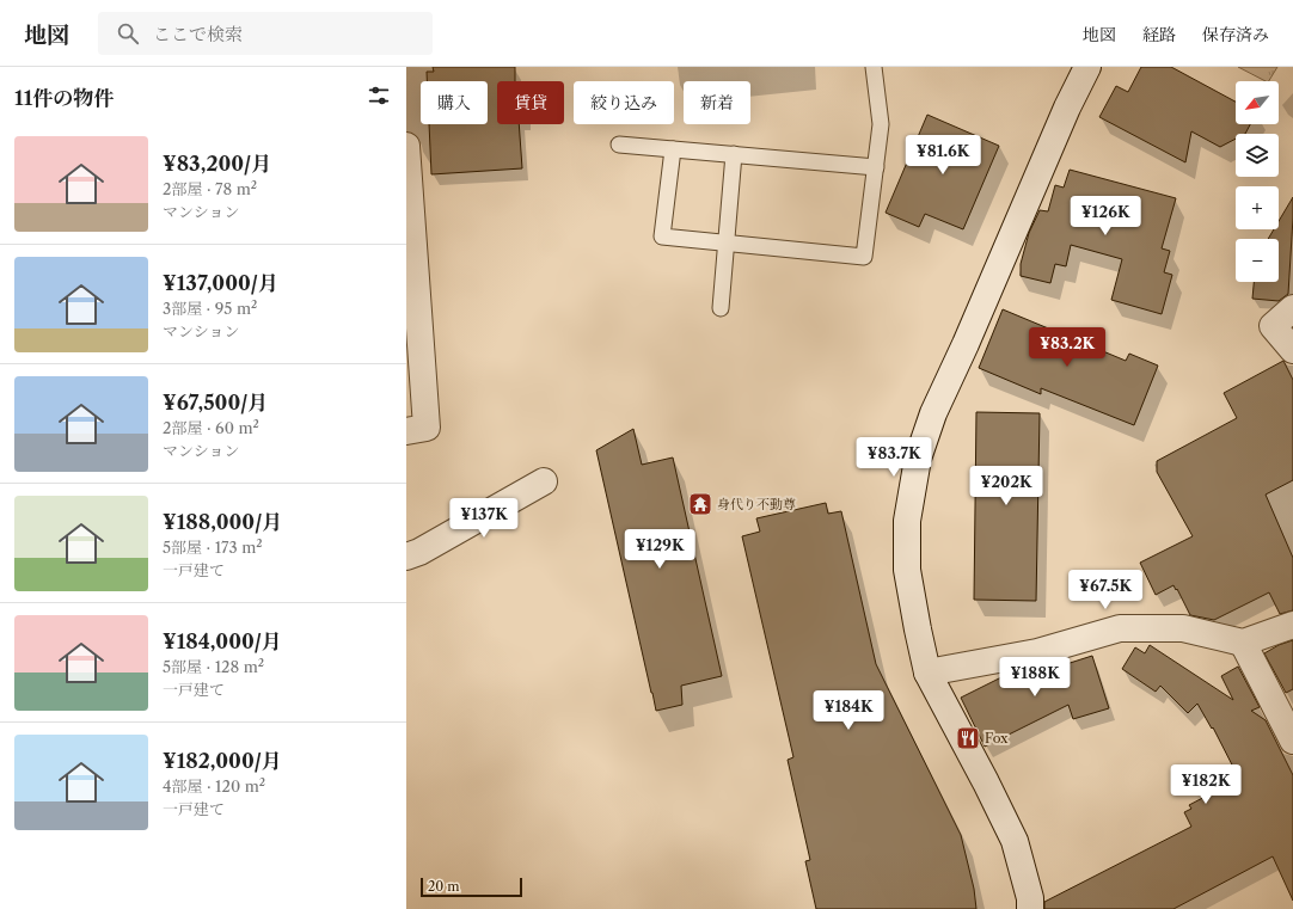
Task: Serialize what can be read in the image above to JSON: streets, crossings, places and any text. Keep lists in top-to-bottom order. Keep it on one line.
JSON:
{"places":{"temple":["身代り不動尊"],"restaurant":["Fox"]},"scale_bar":"20 m","north":"bottom left","page":{"header":"地図","search":"ここで検索","nav":["地図","経路","保存済み"],"heading":"11件の物件","map_buttons":["+","−"],"chip":["購入","賃貸","絞り込み","新着"],"list":[{"name":"¥83,200/月","note":"2部屋 · 78 m² · マンション"},{"name":"¥137,000/月","note":"3部屋 · 95 m² · マンション"},{"name":"¥67,500/月","note":"2部屋 · 60 m² · マンション"},{"name":"¥188,000/月","note":"5部屋 · 173 m² · 一戸建て"},{"name":"¥184,000/月","note":"5部屋 · 128 m² · 一戸建て"},{"name":"¥182,000/月","note":"4部屋 · 120 m² · 一戸建て"}],"price":["¥81.6K","¥126K","¥83.2K","¥83.7K","¥202K","¥137K","¥129K","¥67.5K","¥188K","¥184K","¥182K"],"scale":"20 m"}}
